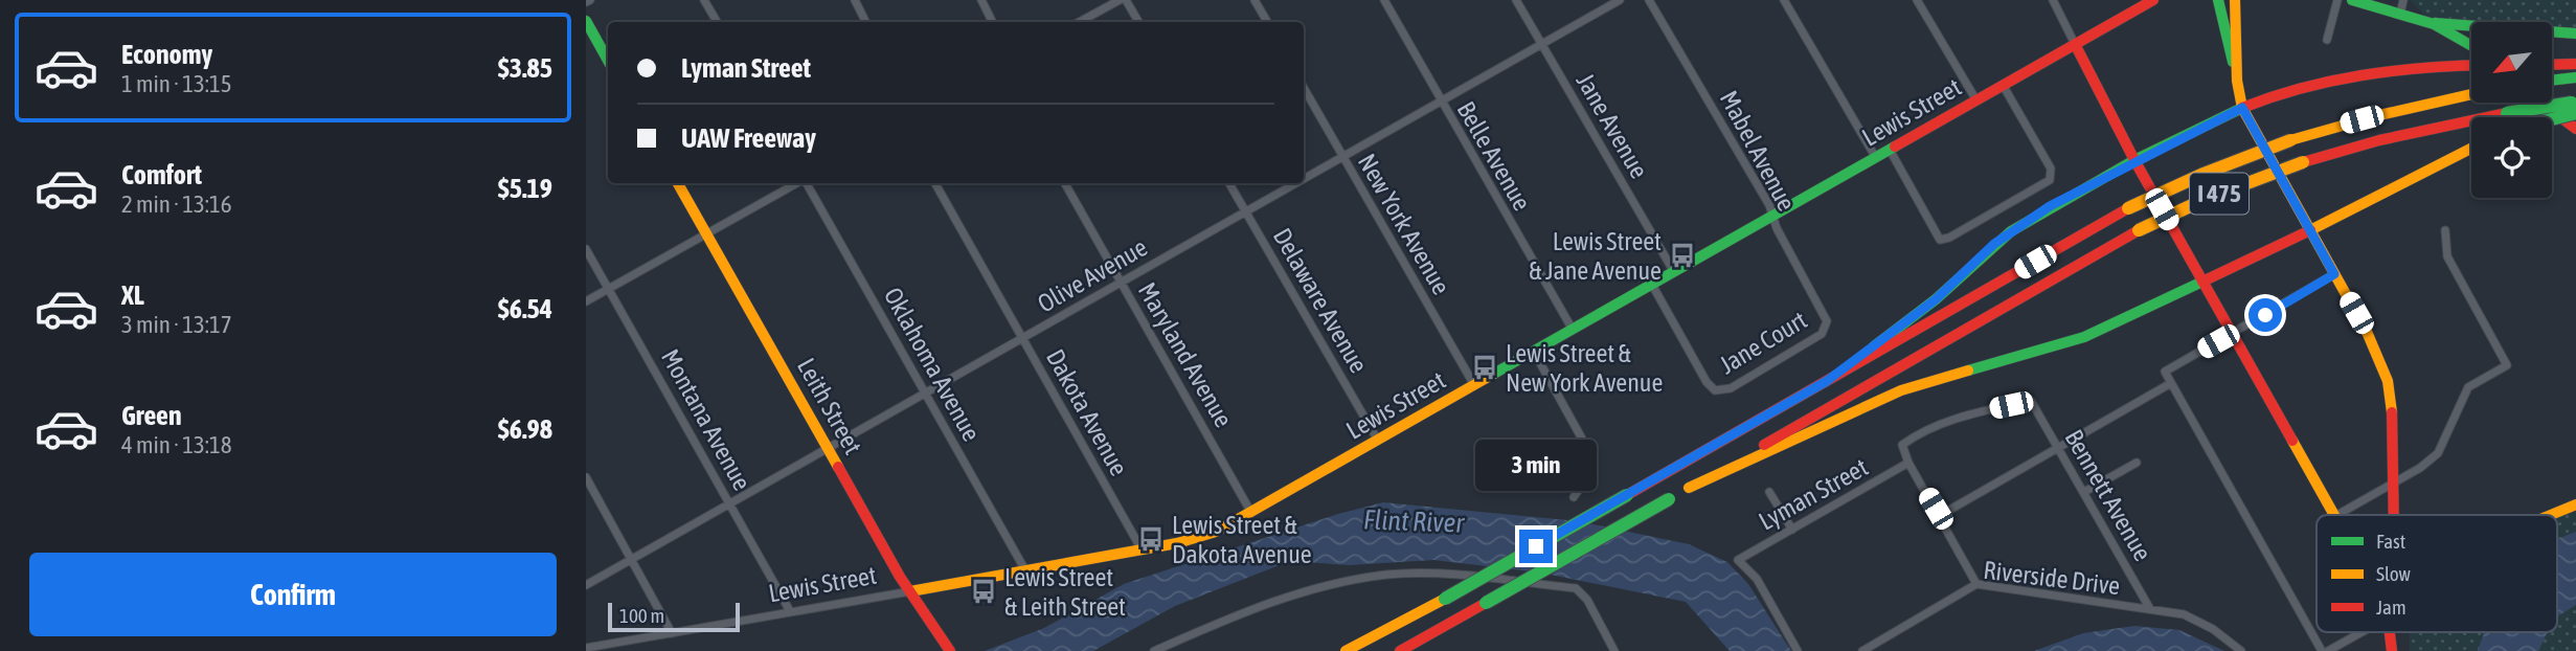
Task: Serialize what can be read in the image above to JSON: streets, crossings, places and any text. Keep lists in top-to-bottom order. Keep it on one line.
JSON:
{"streets":{"main road":["Lewis Street","I 475","Leith Street"],"street":["Jane Avenue","Mabel Avenue","Belle Avenue","New York Avenue","Olive Avenue","Delaware Avenue","Jane Court","Maryland Avenue","Oklahoma Avenue","Dakota Avenue","Montana Avenue","Lyman Street","Bennett Avenue","Riverside Drive"]},"crossings":[["Lewis Street","Jane Avenue"],["Lewis Street","Mabel Avenue"],["Lewis Street","Belle Avenue"],["Lewis Street","New York Avenue"],["Lewis Street","Delaware Avenue"],["Lewis Street","Jane Court"],["Lewis Street","Maryland Avenue"],["Lewis Street","Oklahoma Avenue"],["Lewis Street","Leith Street"],["Lewis Street","Dakota Avenue"],["Lewis Street","Montana Avenue"],["Jane Avenue","Olive Avenue"],["Mabel Avenue","Jane Court"],["Belle Avenue","Olive Avenue"],["New York Avenue","Olive Avenue"],["Olive Avenue","Delaware Avenue"],["Olive Avenue","Maryland Avenue"],["Olive Avenue","Oklahoma Avenue"],["Olive Avenue","Leith Street"],["Olive Avenue","Dakota Avenue"],["Olive Avenue","Montana Avenue"],["Lyman Street","Bennett Avenue"],["Bennett Avenue","Riverside Drive"]],"water":["Flint River"],"places":{"bus stop":["Lewis Street & Jane Avenue","Lewis Street & New York Avenue","Lewis Street & Dakota Avenue","Lewis Street & Leith Street"]},"legend":["Fast","Slow","Jam"],"scale_bar":"100 m","north":"bottom left","page":{"list":[{"name":"Economy","note":"1 min · 13:15","value":"$3.85"},{"name":"Comfort","note":"2 min · 13:16","value":"$5.19"},{"name":"XL","note":"3 min · 13:17","value":"$6.54"},{"name":"Green","note":"4 min · 13:18","value":"$6.98"}],"banner":["Lyman Street","UAW Freeway"],"bubble":"3 min","buttons":"Confirm","scale":"100 m"}}
